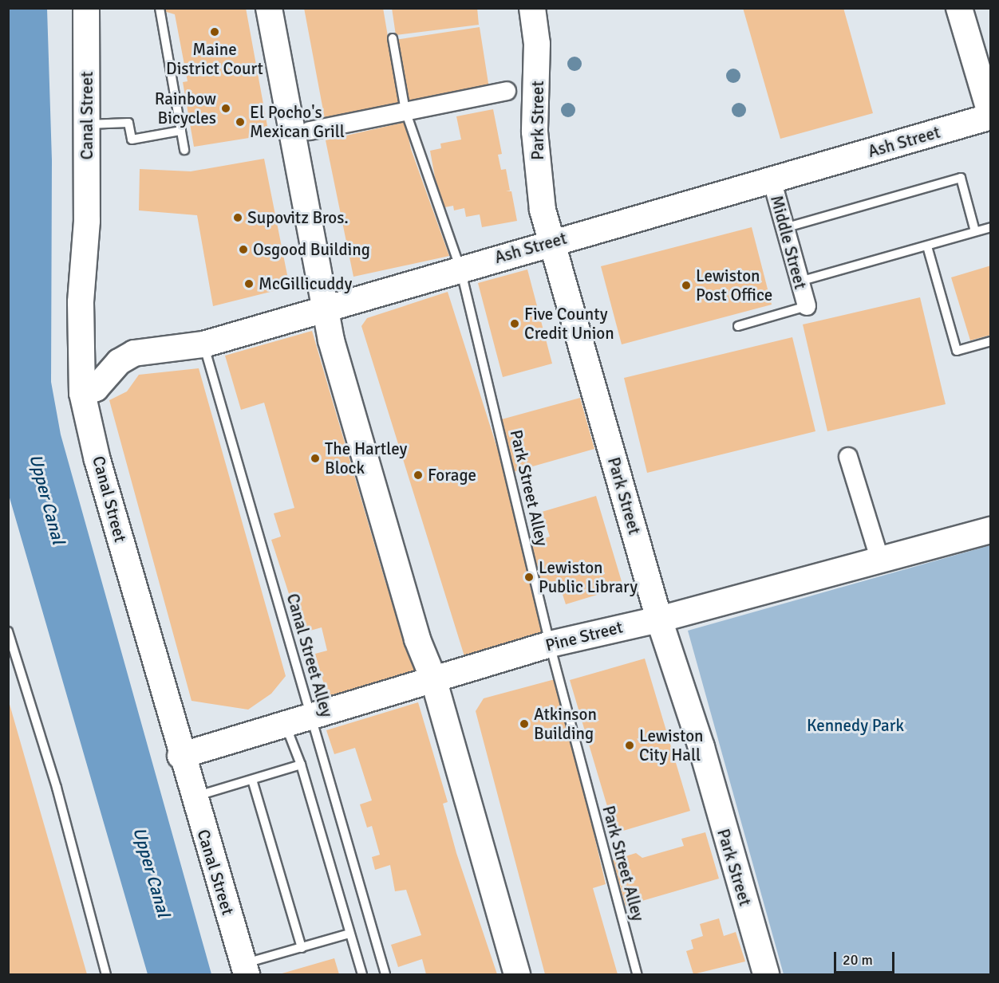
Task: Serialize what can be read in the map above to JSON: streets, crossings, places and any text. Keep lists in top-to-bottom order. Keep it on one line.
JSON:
{"streets":{"main road":["Canal Street","Park Street","Ash Street","Pine Street"],"street":["Middle Street"],"lane":["Park Street Alley","Canal Street Alley"]},"crossings":[["Canal Street","Ash Street"],["Canal Street","Pine Street"],["Park Street","Ash Street"],["Park Street","Pine Street"],["Ash Street","Middle Street"],["Ash Street","Park Street Alley"],["Ash Street","Canal Street Alley"],["Park Street Alley","Pine Street"],["Pine Street","Canal Street Alley"]],"water":["Upper Canal"],"parks":["Kennedy Park"],"places":["Maine District Court","Rainbow Bicycles","El Pocho's Mexican Grill","Supovitz Bros.","Osgood Building","McGillicuddy","Lewiston Post Office","Five County Credit Union","The Hartley Block","Forage","Lewiston Public Library","Atkinson Building","Lewiston City Hall"],"scale_bar":"20 m"}
